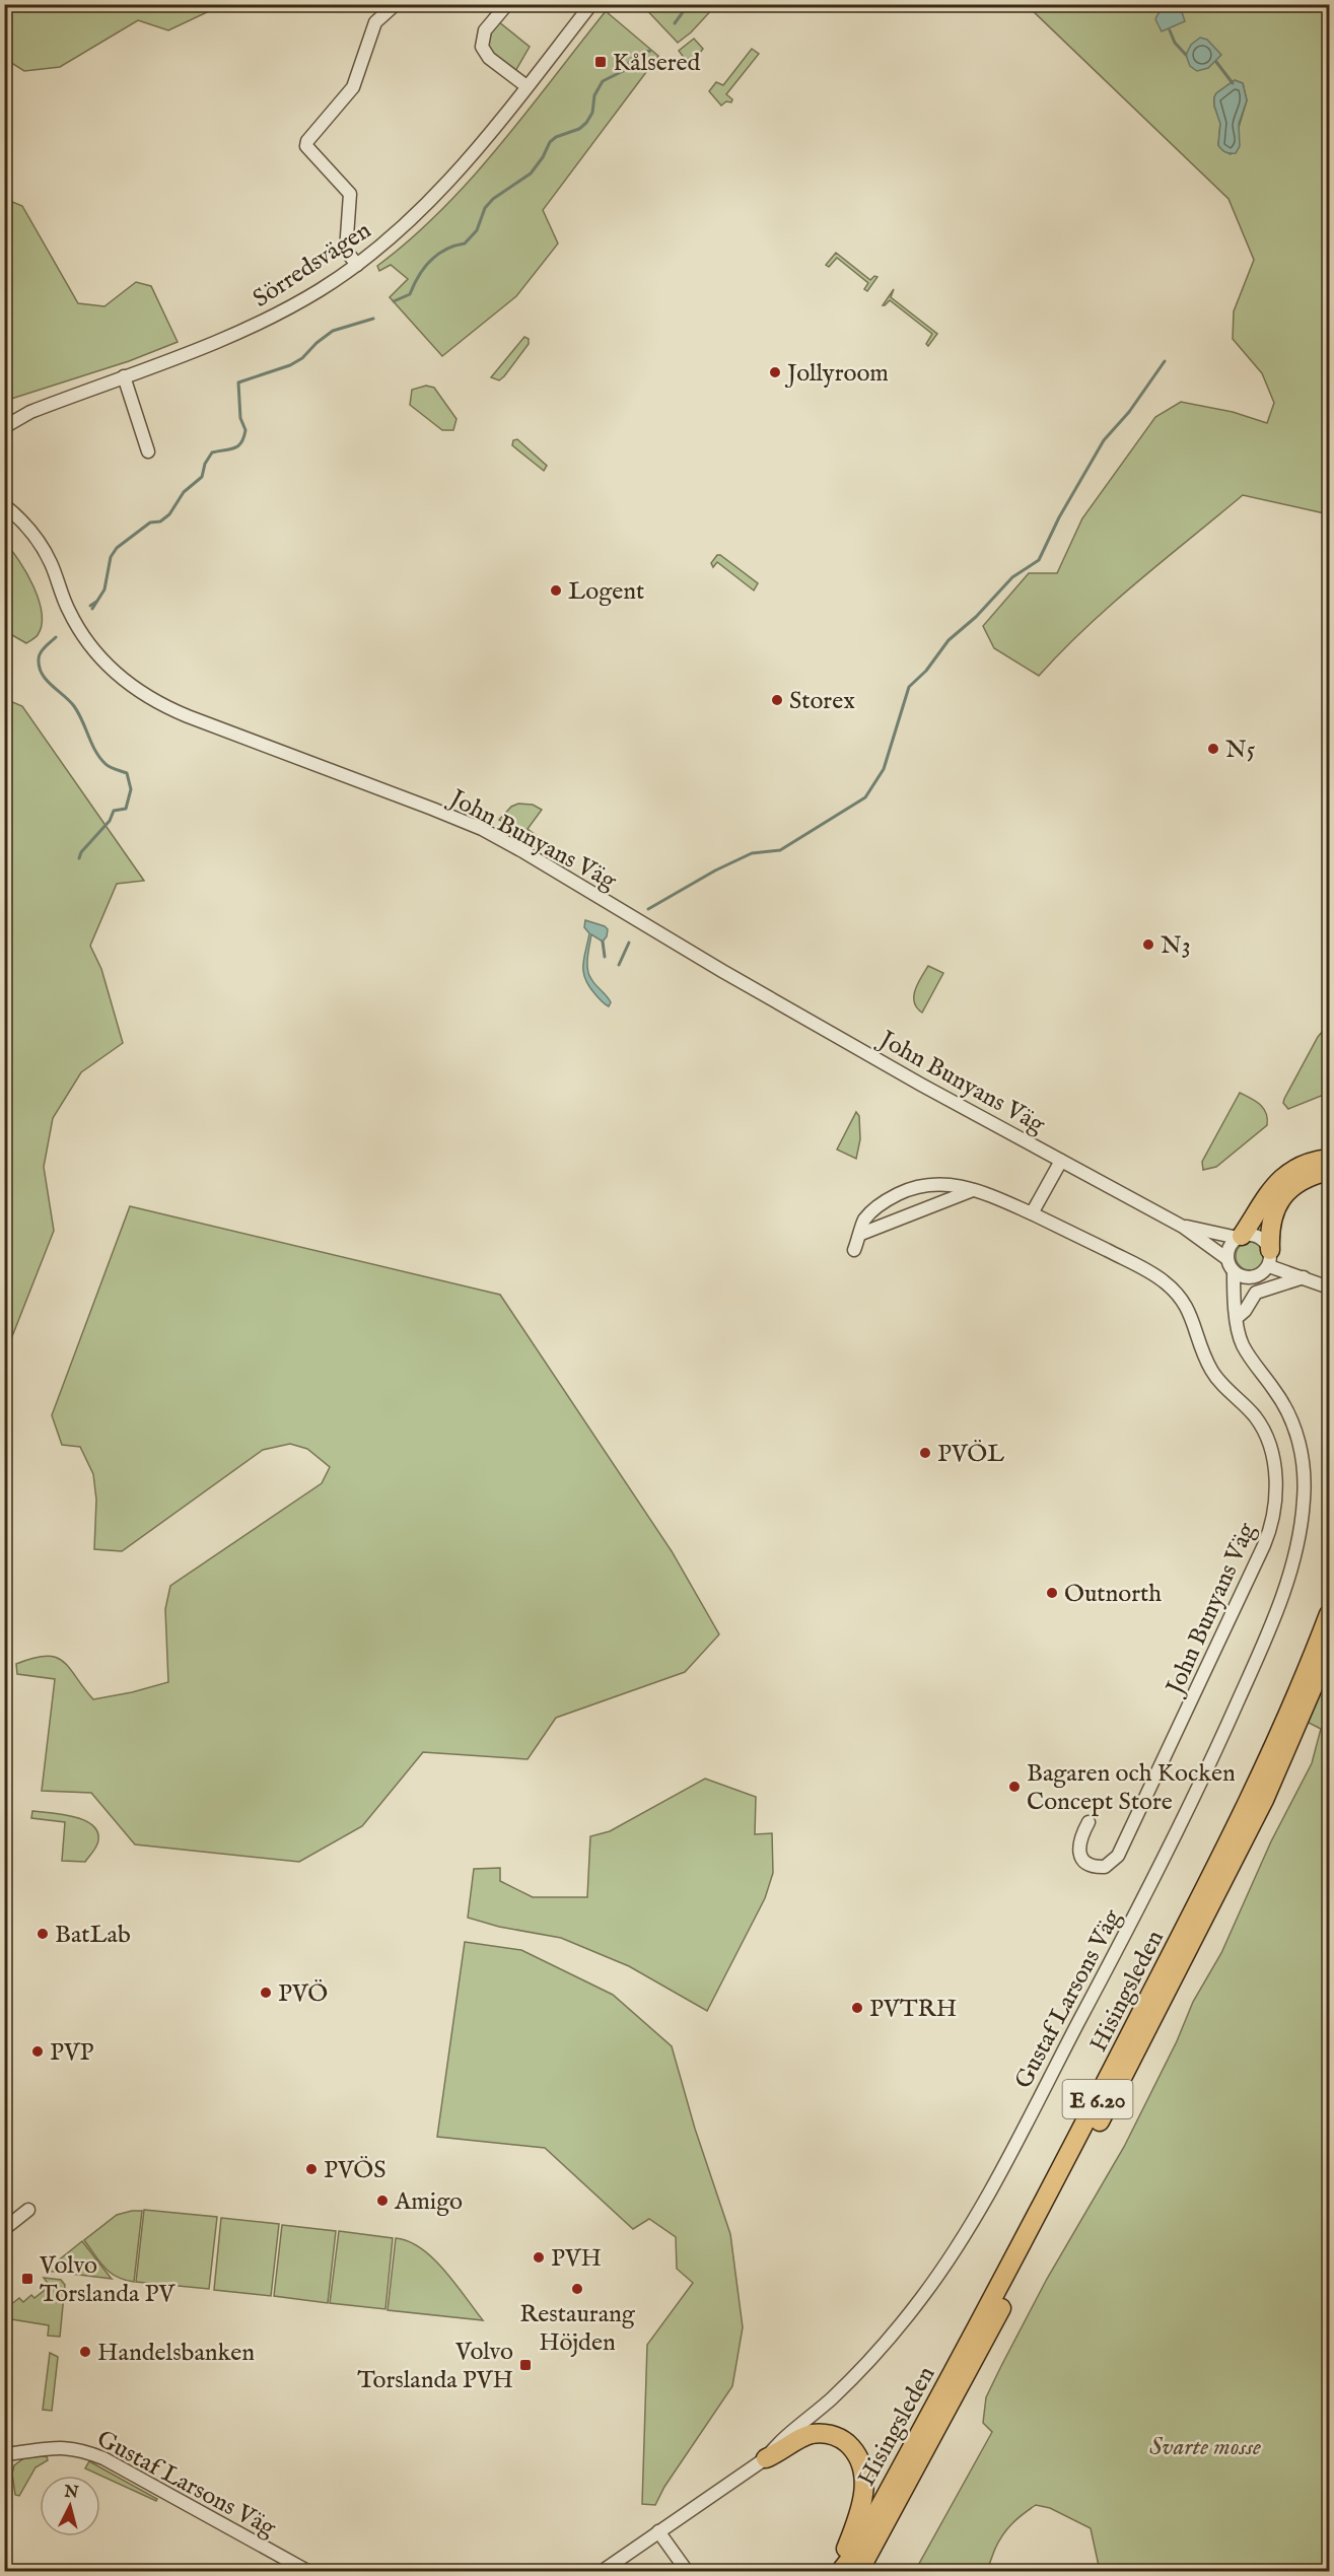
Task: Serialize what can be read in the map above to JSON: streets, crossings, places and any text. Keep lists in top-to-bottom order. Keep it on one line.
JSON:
{"streets":{"highway":["Hisingsleden","E 6.20"],"street":["Sörredsvägen","John Bunyans Väg","Gustaf Larsons Väg"]},"crossings":[["John Bunyans Väg","Gustaf Larsons Väg"]],"parks":["Svarte mosse"],"places":{"transit":["Kålsered","Volvo Torslanda PV","Volvo Torslanda PVH"],"other":["Jollyroom","Logent","Storex","N5","N3","PVÖL","Outnorth","Bagaren och Kocken Concept Store","BatLab","PVÖ","PVTRH","PVP","PVÖS","Amigo","PVH","Restaurang Höjden","Handelsbanken"]},"north":"top"}
